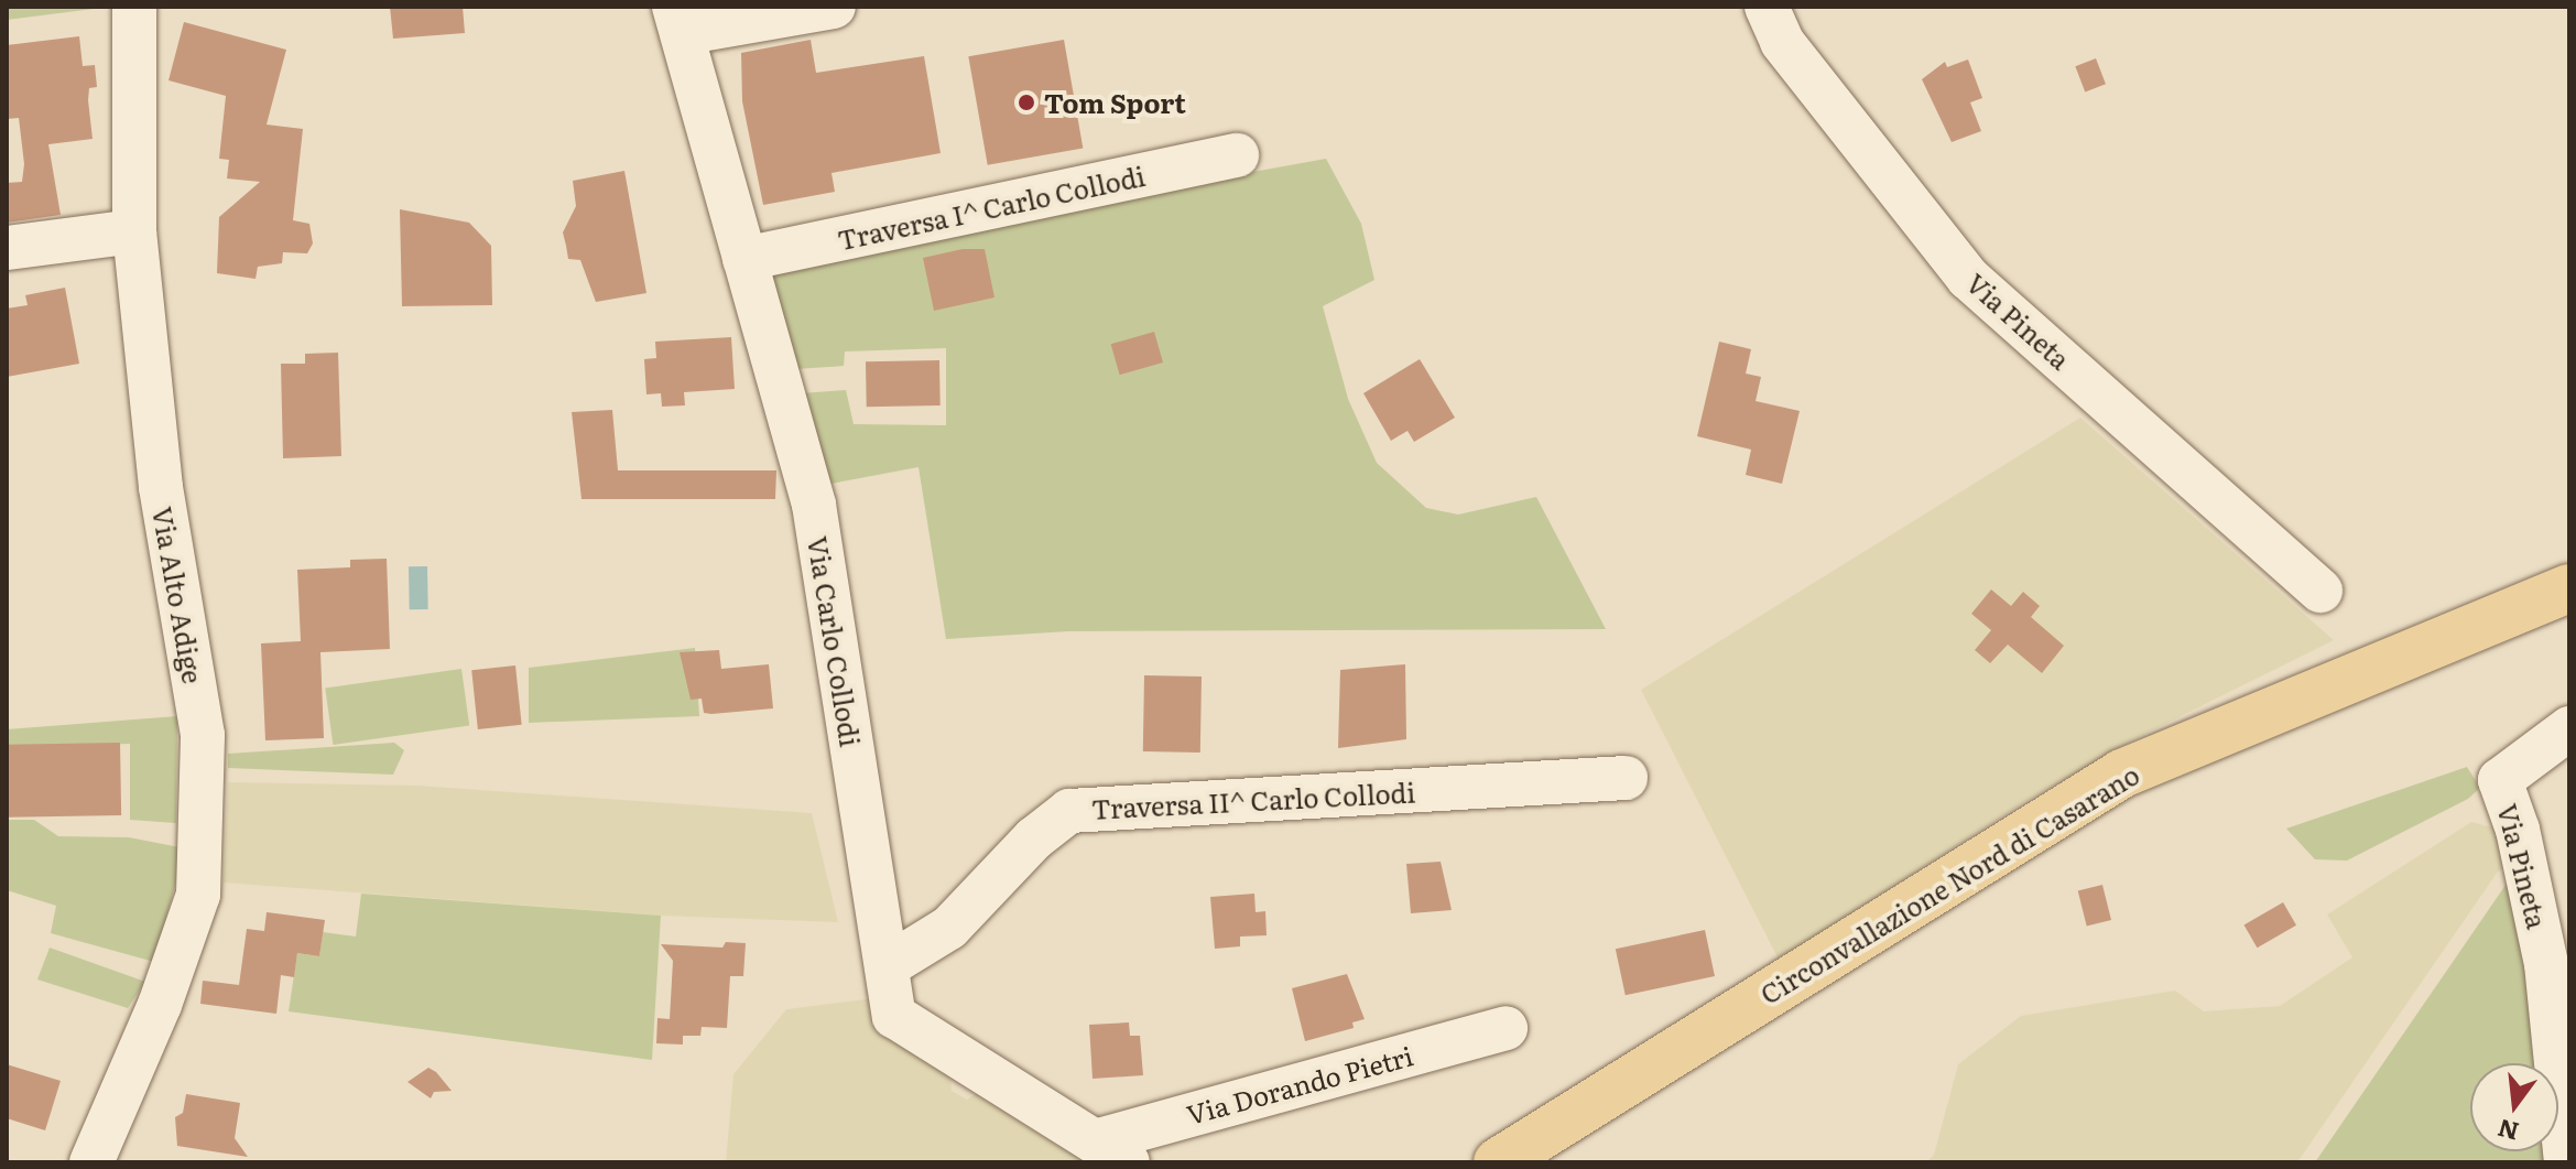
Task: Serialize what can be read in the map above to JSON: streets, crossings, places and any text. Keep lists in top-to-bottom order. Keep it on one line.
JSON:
{"streets":{"main road":["Circonvallazione Nord di Casarano"],"street":["Traversa I^ Carlo Collodi","Via Pineta","Via Alto Adige","Via Carlo Collodi","Traversa II^ Carlo Collodi","Via Dorando Pietri"]},"crossings":[["Traversa I^ Carlo Collodi","Via Carlo Collodi"],["Via Carlo Collodi","Traversa II^ Carlo Collodi"],["Via Carlo Collodi","Via Dorando Pietri"]],"places":["Tom Sport"],"north":"bottom"}
